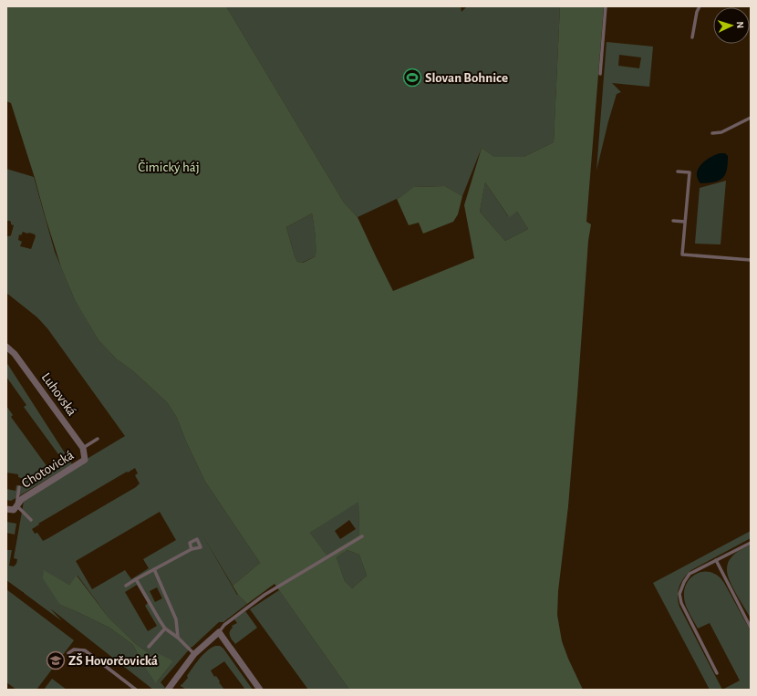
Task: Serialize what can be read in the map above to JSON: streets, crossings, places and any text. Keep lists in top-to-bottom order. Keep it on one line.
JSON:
{"streets":{"street":["Luhovská","Chotovická"]},"crossings":[["Luhovská","Chotovická"]],"parks":["Čimický háj"],"places":{"sports":["Slovan Bohnice"],"school or university":["ZŠ Hovorčovická"]},"north":"right"}
